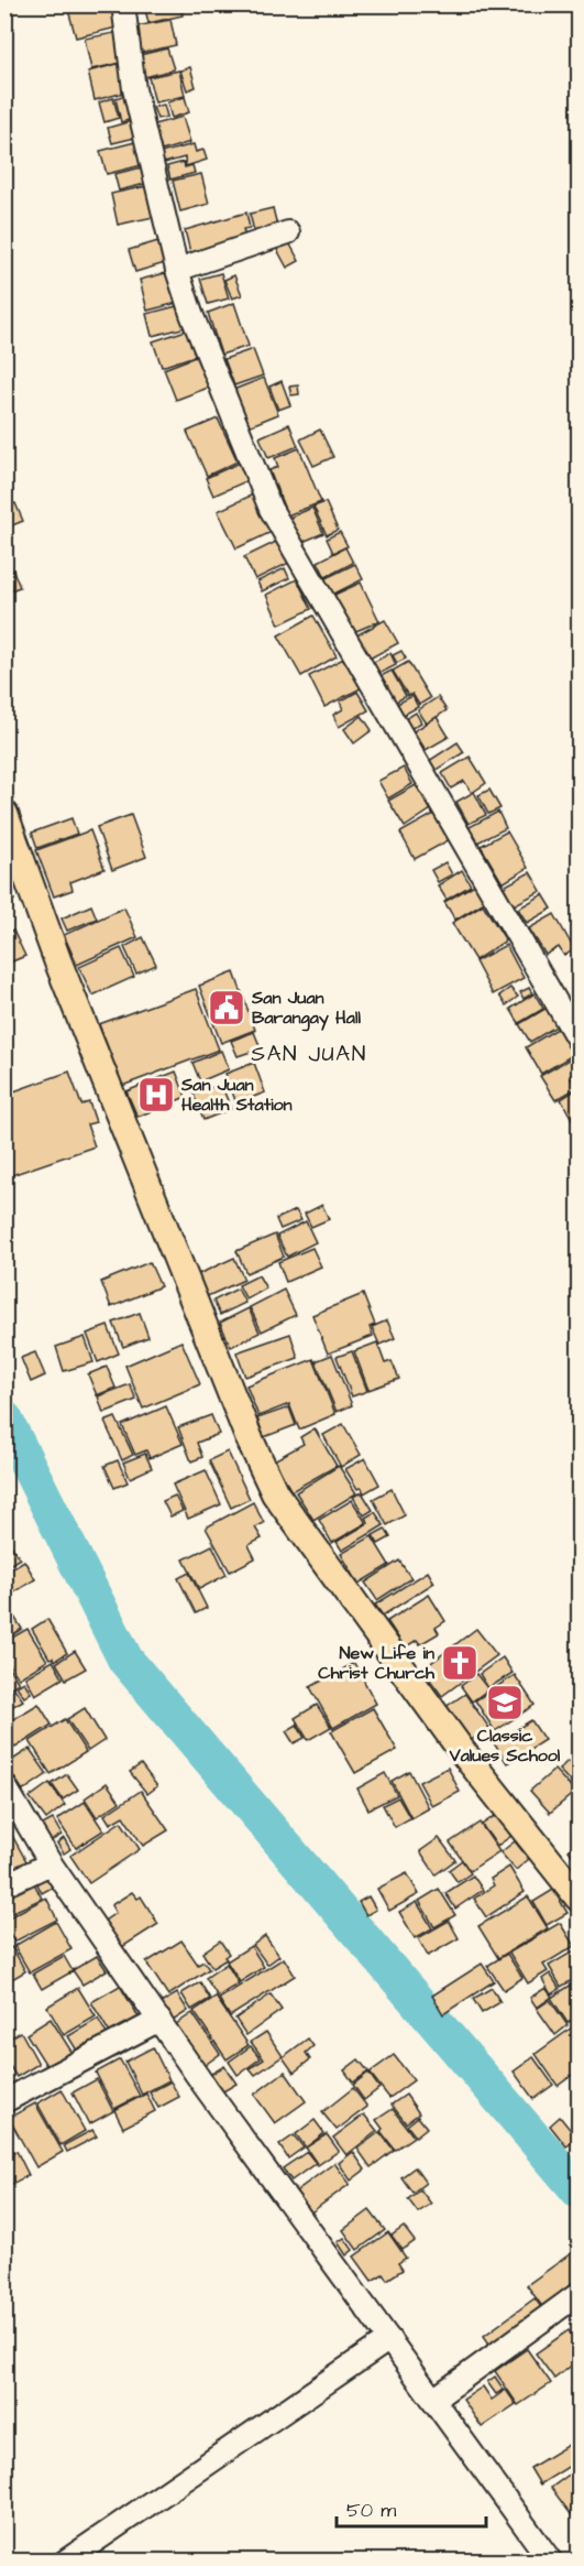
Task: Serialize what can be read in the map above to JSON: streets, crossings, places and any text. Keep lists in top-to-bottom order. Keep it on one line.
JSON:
{"districts":["SAN JUAN"],"places":{"public building":["San Juan Barangay Hall"],"hospital":["San Juan Health Station"],"church":["New Life in Christ Church"],"school or university":["Classic Values School"]},"scale_bar":"50 m"}
